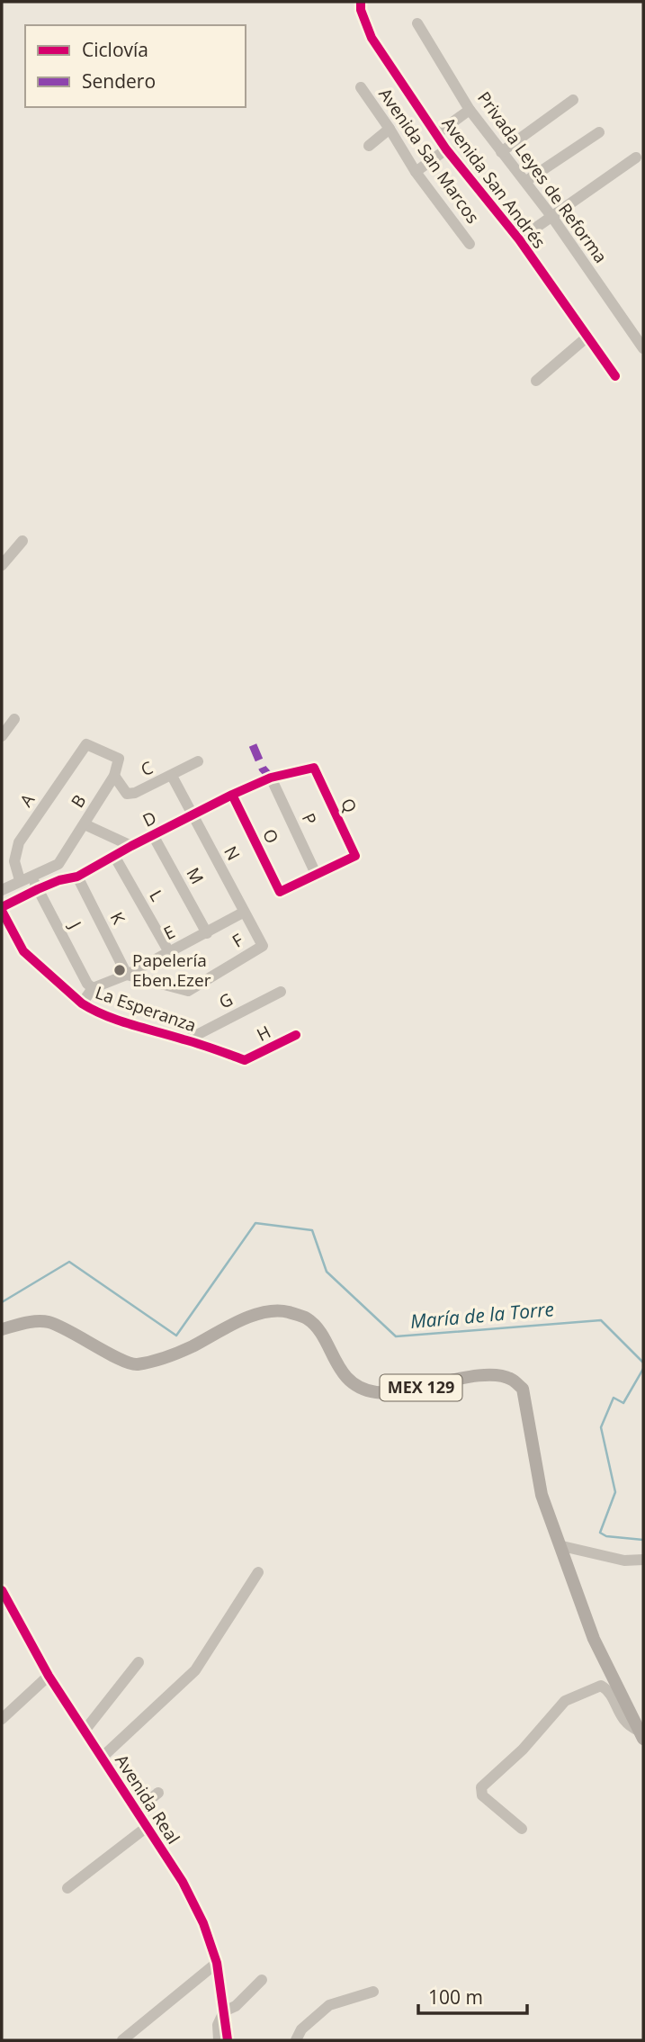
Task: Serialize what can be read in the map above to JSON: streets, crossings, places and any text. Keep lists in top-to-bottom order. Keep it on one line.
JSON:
{"streets":{"main road":["MEX 129"],"street":["Avenida San Marcos","Privada Leyes de Reforma","Avenida San Andrés","C","A","B","Q","D","P","O","N","M","L","K","J","E","F","G","La Esperanza","H","Avenida Real"]},"crossings":[["C","A"],["C","B"],["C","N"],["A","B"],["B","J"],["Q","D"],["Q","P"],["Q","O"],["D","P"],["D","O"],["D","N"],["D","M"],["D","L"],["D","K"],["D","J"],["D","La Esperanza"],["P","O"],["N","E"],["N","F"],["M","E"],["L","E"],["K","E"],["K","F"],["J","E"],["E","F"],["G","La Esperanza"],["La Esperanza","H"]],"water":["María de la Torre"],"places":["Papelería Eben.Ezer"],"legend":["Ciclovía","Sendero"],"scale_bar":"100 m"}
